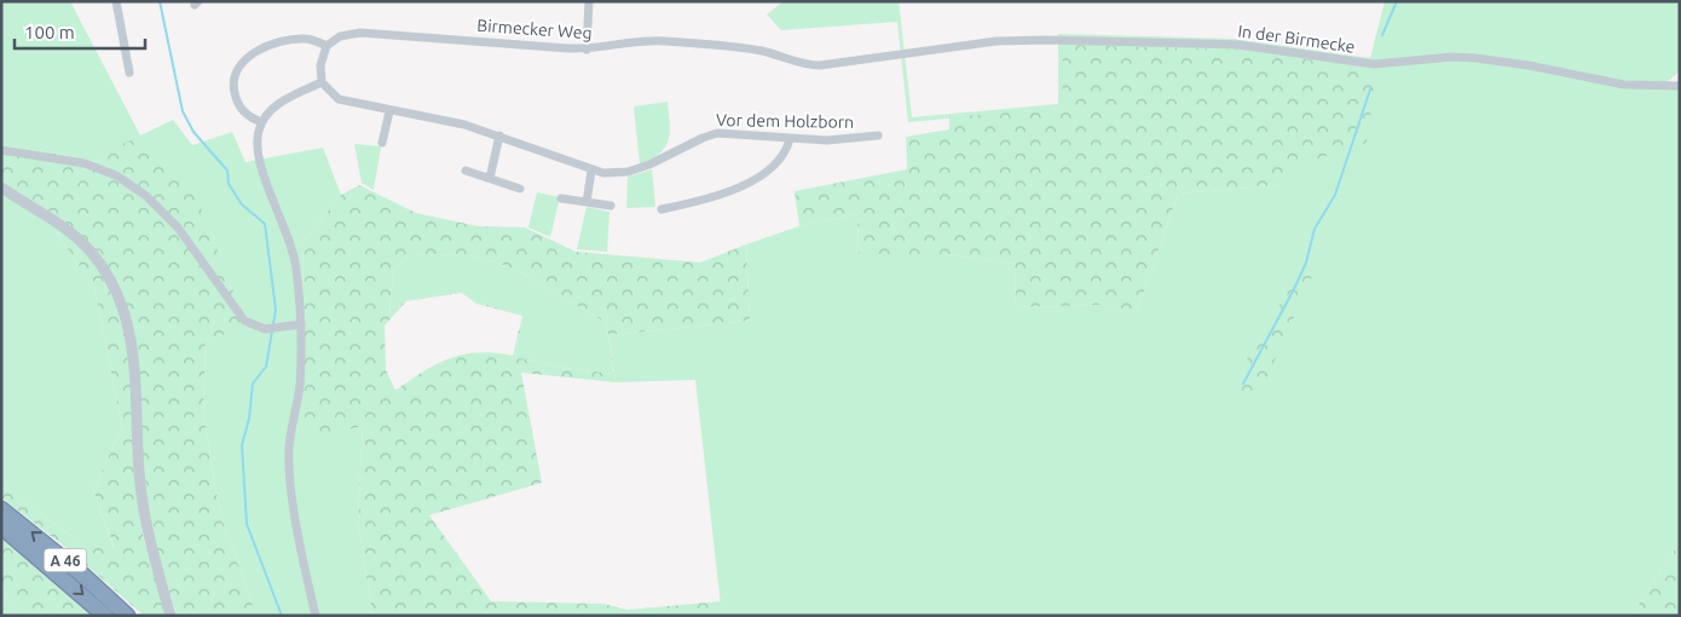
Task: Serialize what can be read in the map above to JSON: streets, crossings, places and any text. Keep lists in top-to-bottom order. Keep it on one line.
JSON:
{"streets":{"highway":["A 46"],"street":["Birmecker Weg","In der Birmecke","Vor dem Holzborn"]},"crossings":[["Birmecker Weg","In der Birmecke"]],"scale_bar":"100 m"}
